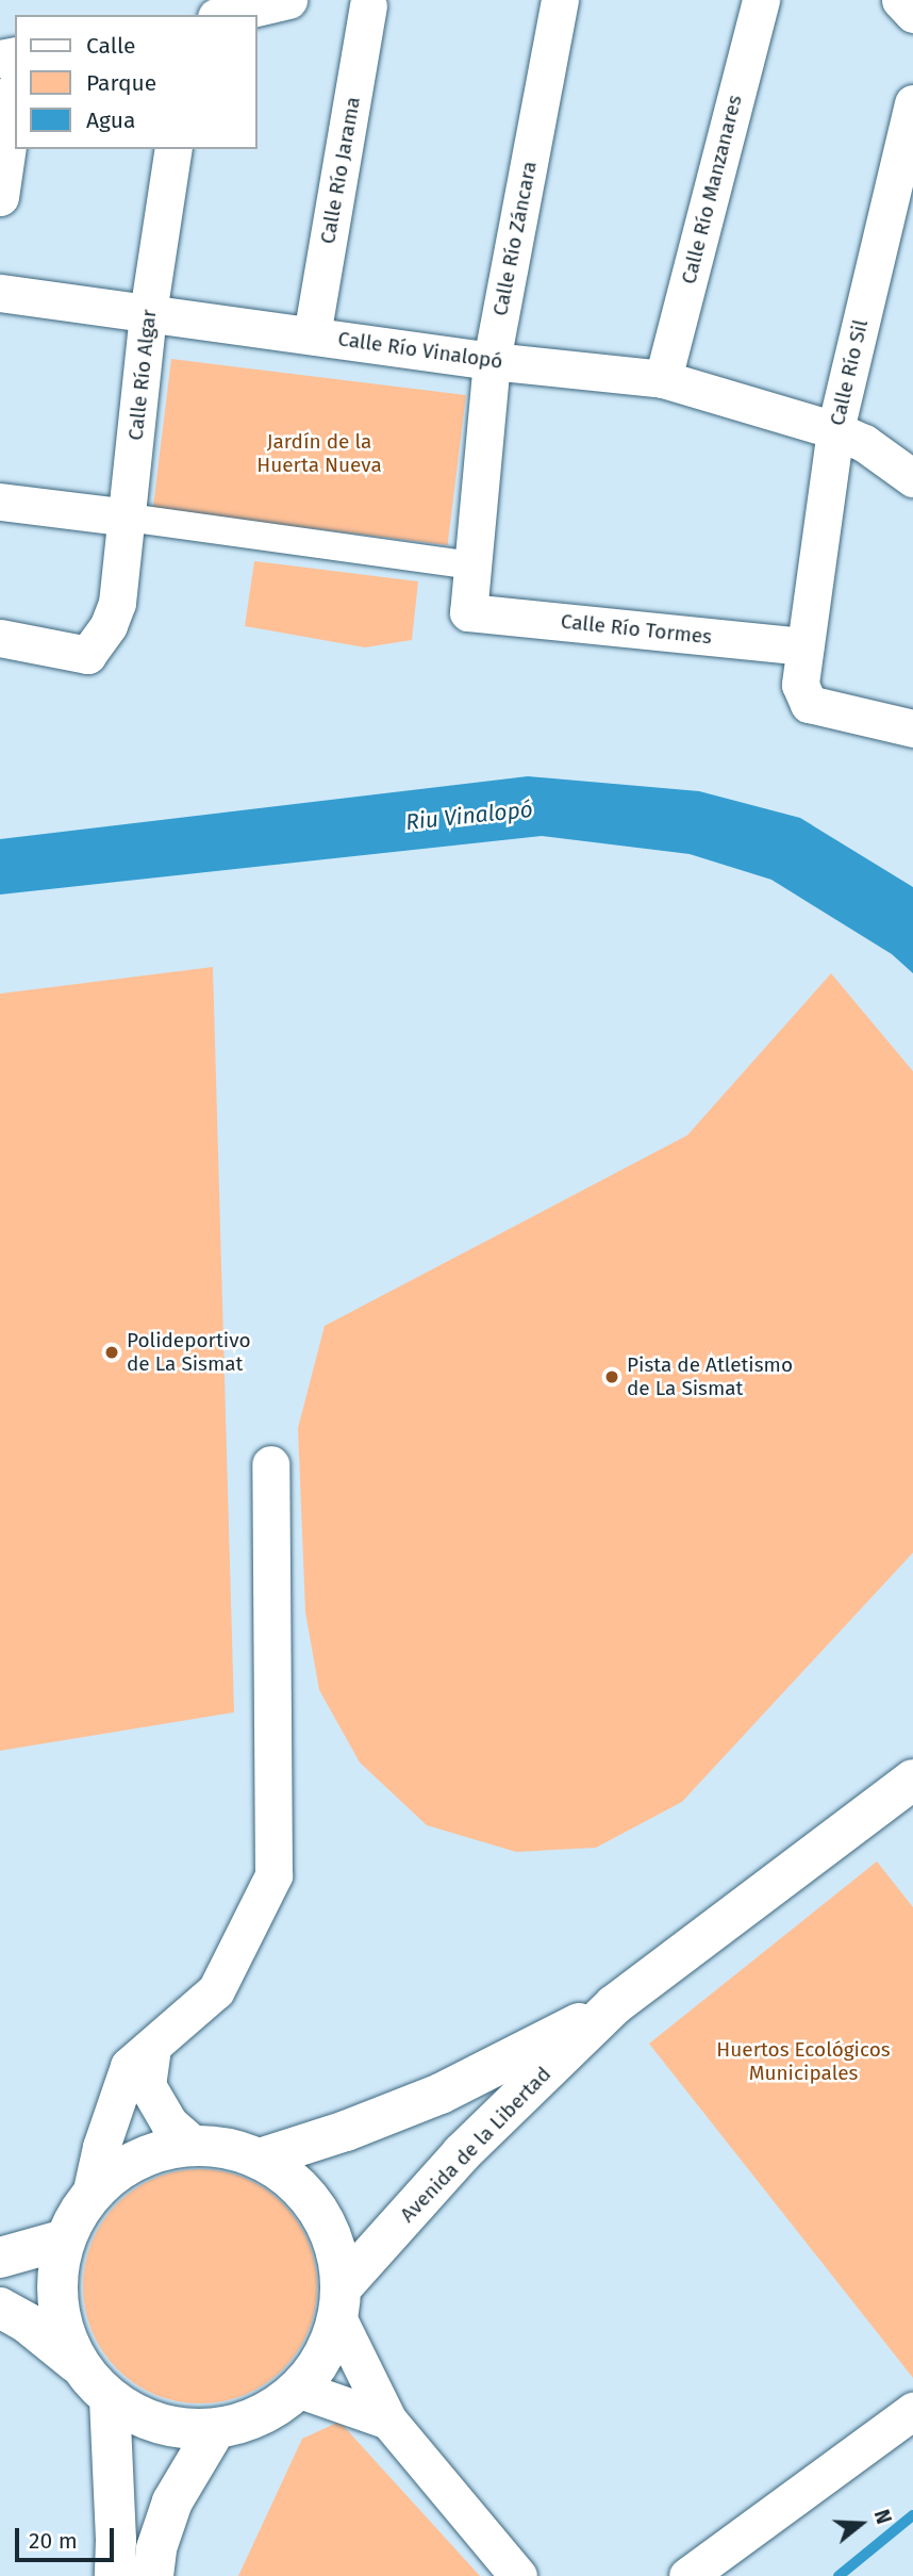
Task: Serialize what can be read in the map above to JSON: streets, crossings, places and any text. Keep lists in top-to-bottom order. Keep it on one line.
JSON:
{"streets":{"street":["Calle Río Jarama","Calle Río Manzanares","Calle Río Záncara","Calle Río Vinalopó","Calle Río Sil","Calle Río Algar","Calle Río Tormes","Avenida de la Libertad"]},"crossings":[["Calle Río Jarama","Calle Río Vinalopó"],["Calle Río Manzanares","Calle Río Vinalopó"],["Calle Río Záncara","Calle Río Vinalopó"],["Calle Río Záncara","Calle Río Tormes"],["Calle Río Vinalopó","Calle Río Sil"],["Calle Río Vinalopó","Calle Río Algar"],["Calle Río Sil","Calle Río Tormes"]],"water":["Riu Vinalopó"],"parks":["Jardín de la Huerta Nueva","Huertos Ecológicos Municipales"],"places":["Polideportivo de La Sismat","Pista de Atletismo de La Sismat"],"legend":["Calle","Parque","Agua"],"scale_bar":"20 m","north":"right"}
